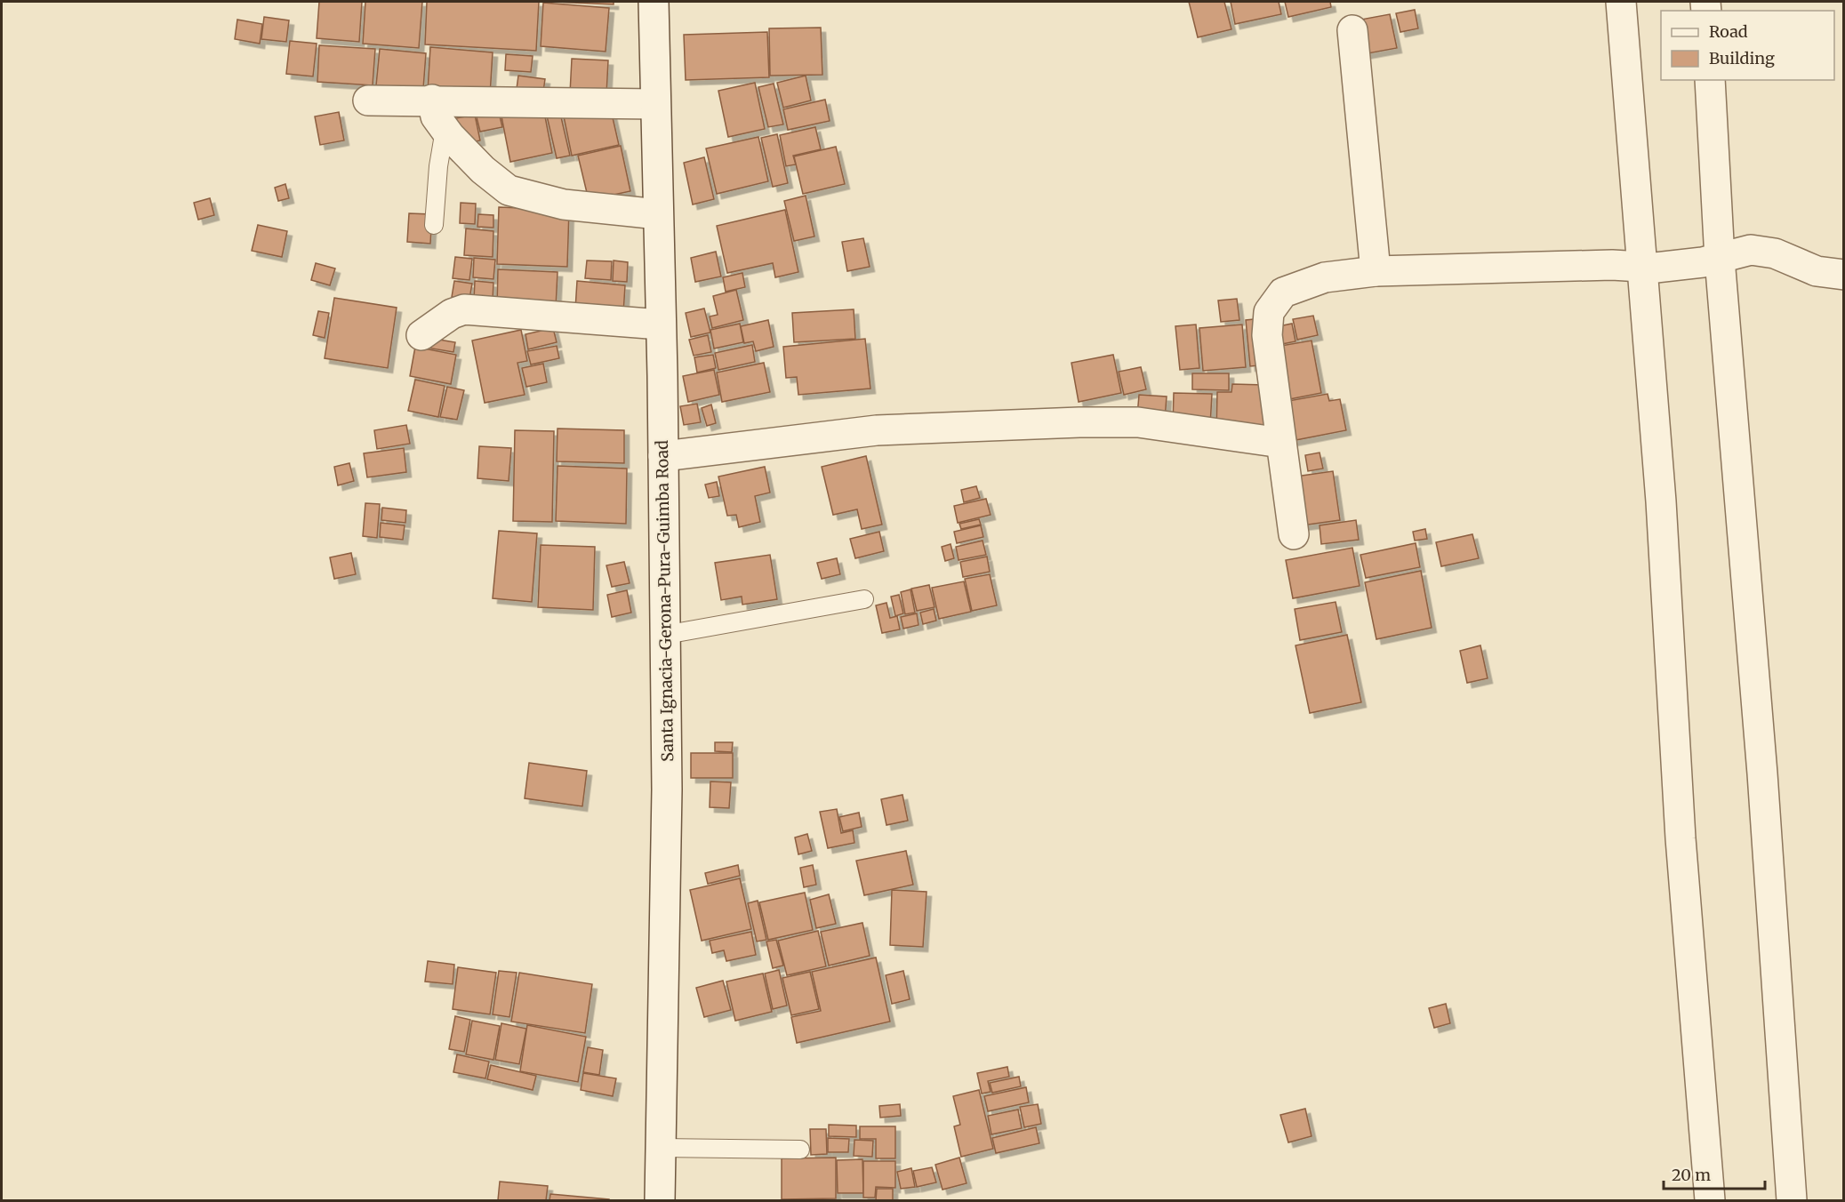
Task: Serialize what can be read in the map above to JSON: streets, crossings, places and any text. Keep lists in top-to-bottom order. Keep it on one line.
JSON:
{"streets":{"street":["Santa Ignacia-Gerona-Pura-Guimba Road"]},"legend":["Road","Building"],"scale_bar":"20 m"}
